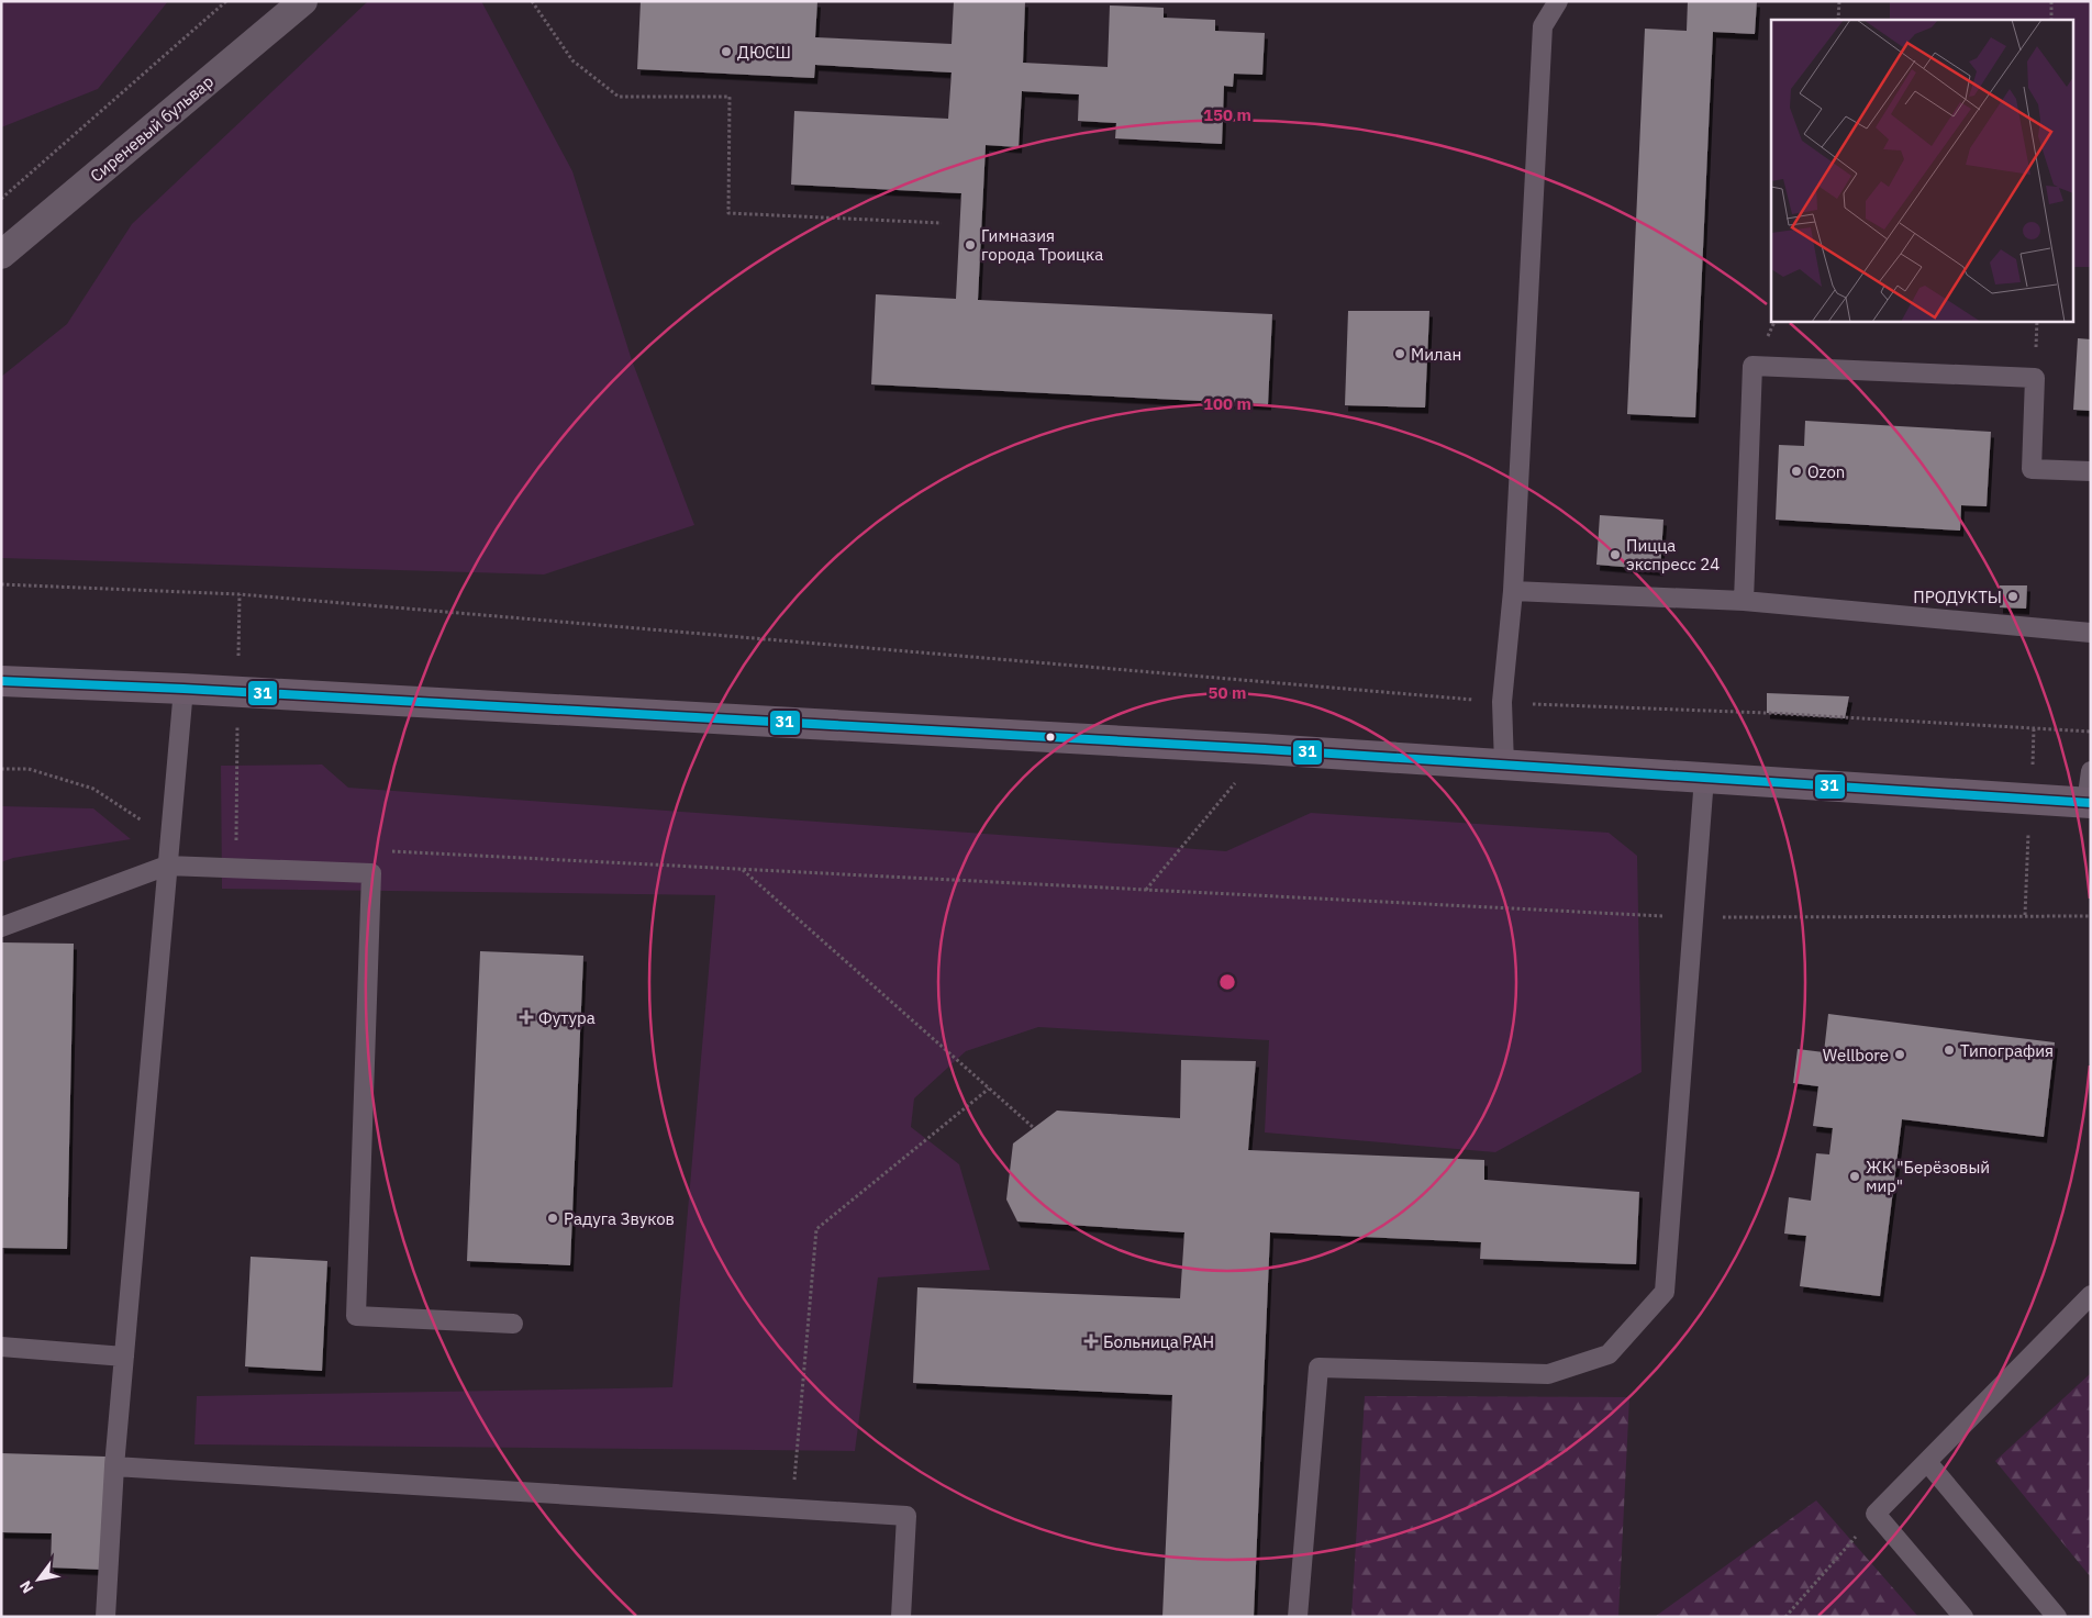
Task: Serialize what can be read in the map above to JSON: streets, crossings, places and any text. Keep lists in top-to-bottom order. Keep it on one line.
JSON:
{"streets":{"street":["Сиреневый бульвар"]},"places":{"other":["ДЮСШ","Гимназия города Троицка","Милан","Ozon","Пицца экспресс 24","ПРОДУКТЫ","Типография","Wellbore","ЖК \"Берёзовый мир\"","Радуга Звуков"],"health":["Футура","Больница РАН"]},"lines":["transit line 31"],"north":"bottom left","rings":["150 m","100 m","50 m"]}
